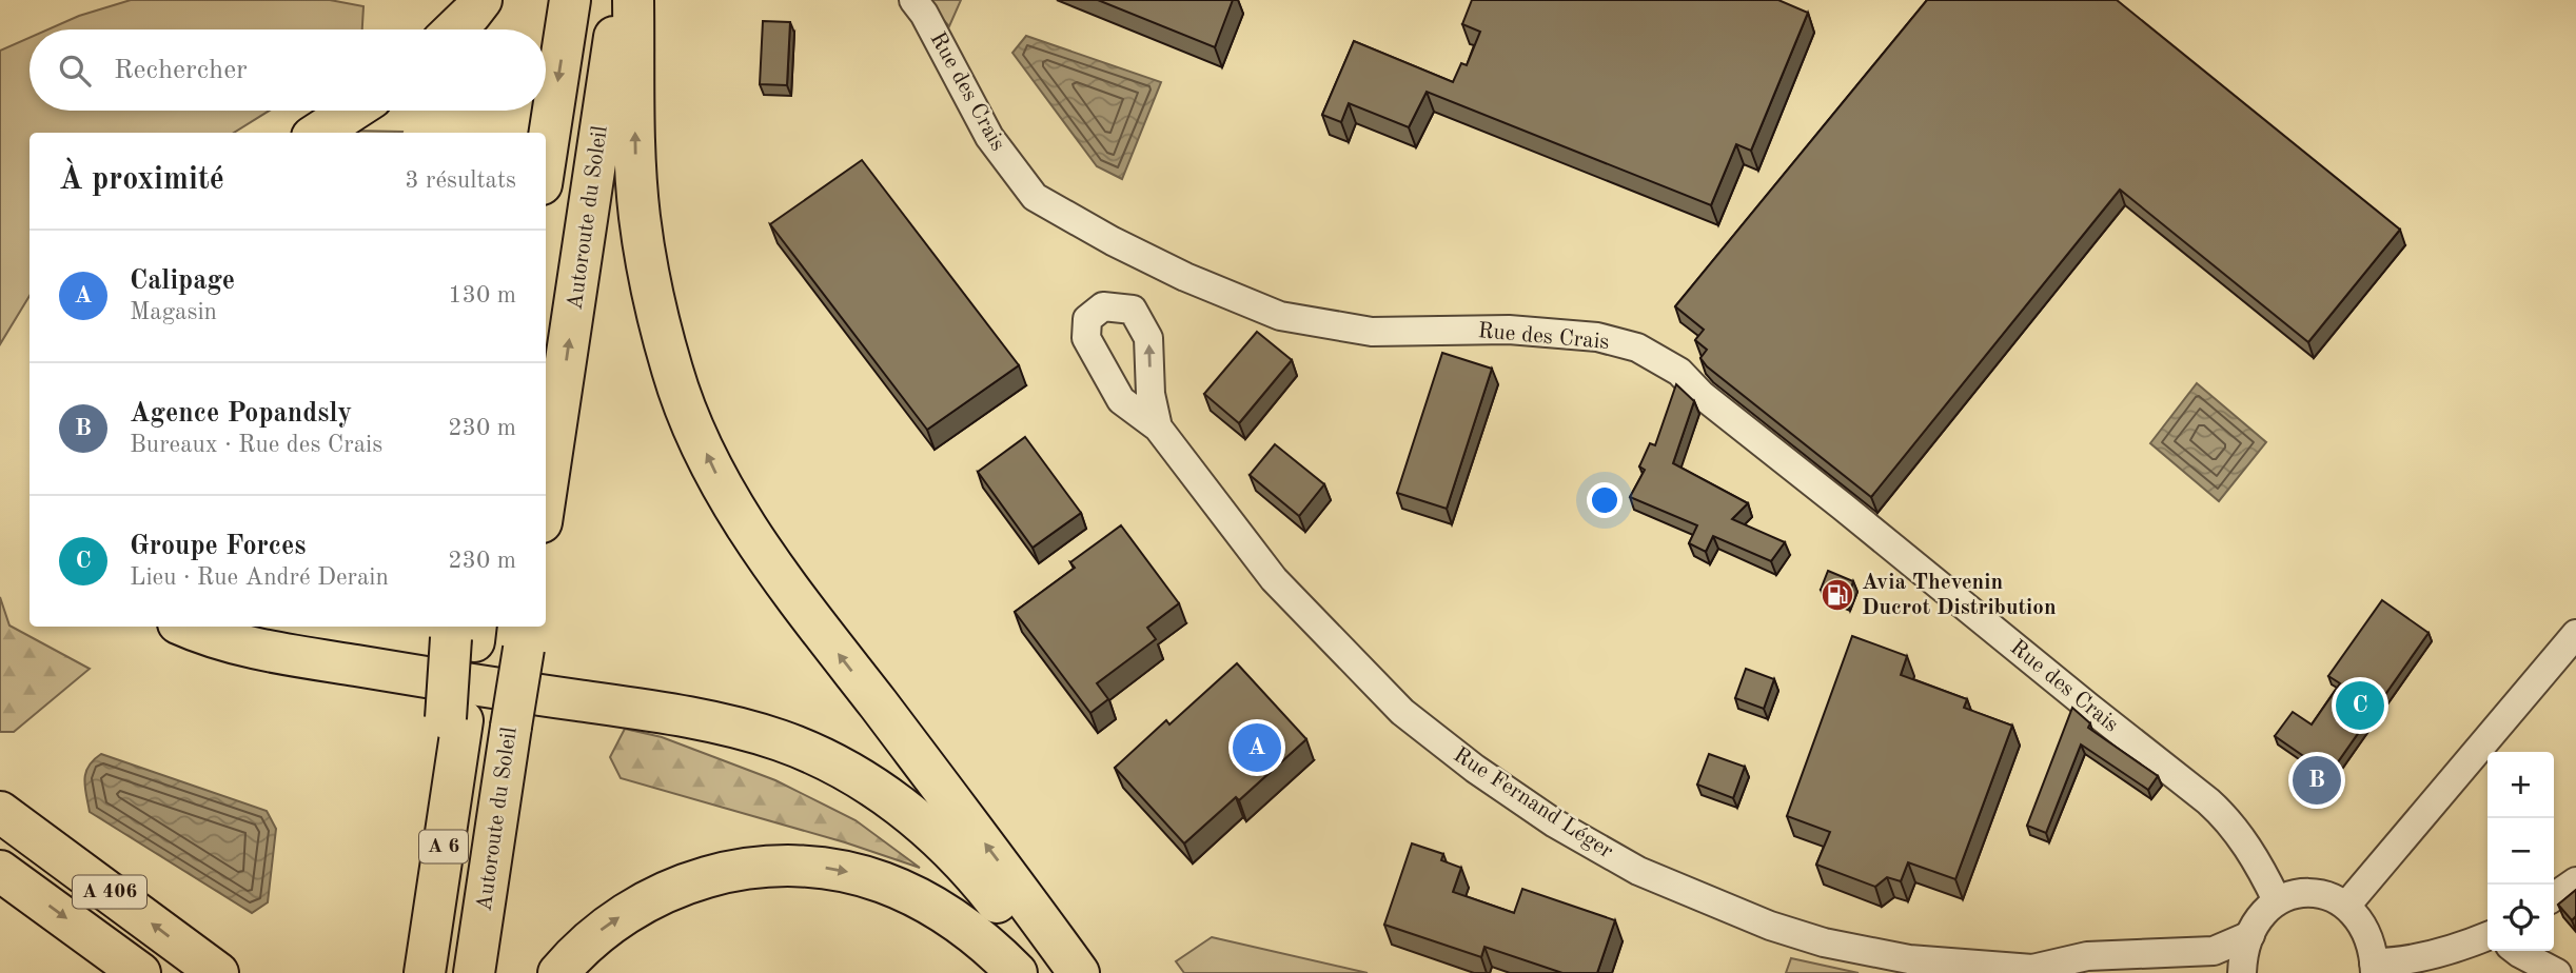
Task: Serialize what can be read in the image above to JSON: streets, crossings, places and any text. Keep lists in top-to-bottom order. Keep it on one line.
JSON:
{"streets":{"highway":["Autoroute du Soleil","A 6","A 406"],"street":["Rue des Crais","Rue Fernand Léger"]},"places":{"fuel station":["Avia Thevenin Ducrot Distribution"]},"page":{"search":"Rechercher","heading":["À proximité","3 résultats"],"list":[{"mark":"A","name":"Calipage","note":"Magasin","value":"130 m"},{"mark":"B","name":"Agence Popandsly","note":"Bureaux · Rue des Crais","value":"230 m"},{"mark":"C","name":"Groupe Forces","note":"Lieu · Rue André Derain","value":"230 m"}],"pins":["C","A","B"],"map_buttons":["+","−"]}}
